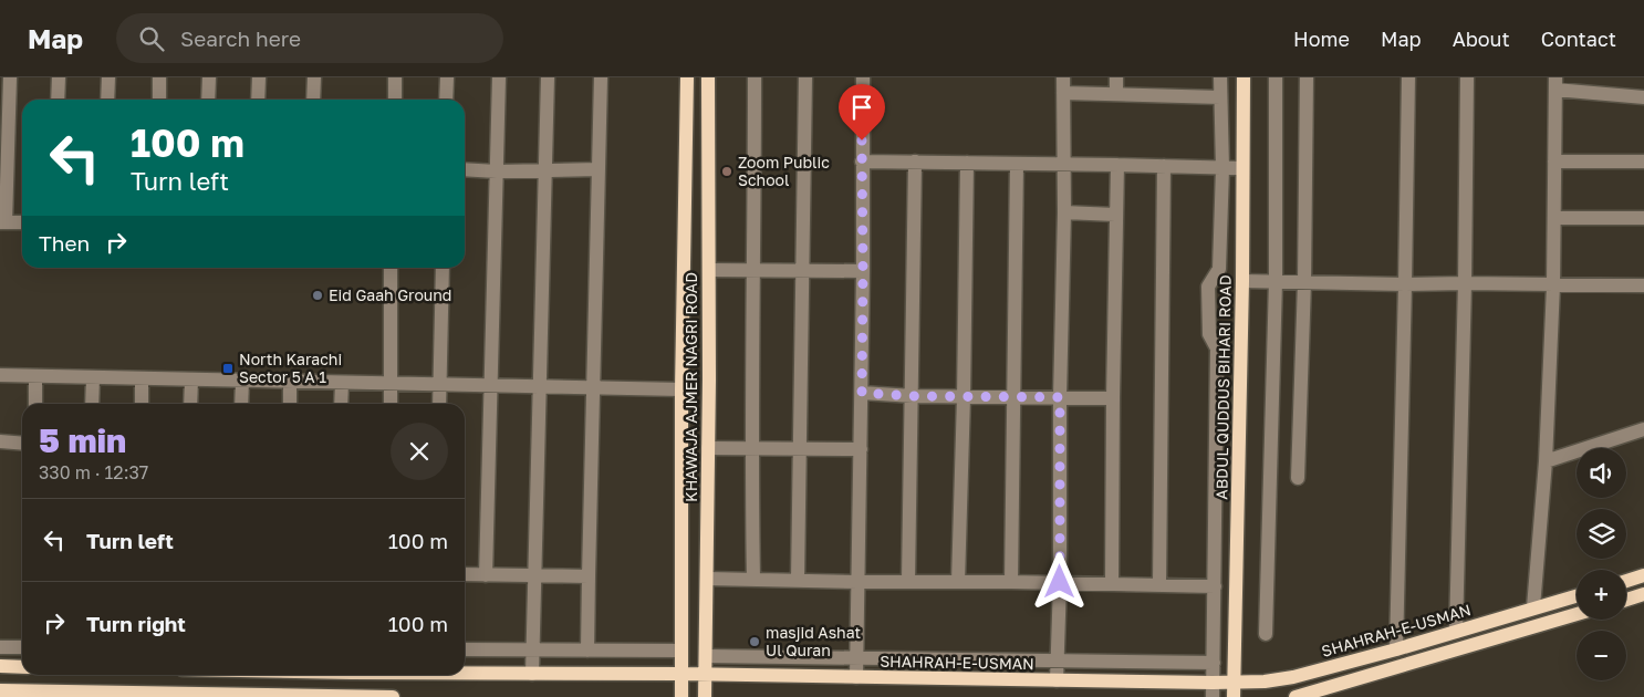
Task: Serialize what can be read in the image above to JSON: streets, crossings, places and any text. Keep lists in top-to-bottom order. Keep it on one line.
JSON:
{"streets":{"main road":["KHAWAJA AJMER NAGRI ROAD","ABDUL QUDDUS BIHARI ROAD","SHAHRAH-E-USMAN"]},"crossings":[["KHAWAJA AJMER NAGRI ROAD","SHAHRAH-E-USMAN"],["ABDUL QUDDUS BIHARI ROAD","SHAHRAH-E-USMAN"]],"places":{"other":["Zoom Public School","Eid Gaah Ground","masjid Ashat Ul Quran"],"transit":["North Karachi Sector 5 A 1"]},"page":{"header":"Map","search":"Search here","nav":["Home","Map","About","Contact"],"turn":["100 m","Turn left"],"then":"Then","heading":["5 min","330 m · 12:37"],"map_buttons":["+","−"],"list":[{"name":"Turn left","value":"100 m"},{"name":"Turn right","value":"100 m"}]}}
